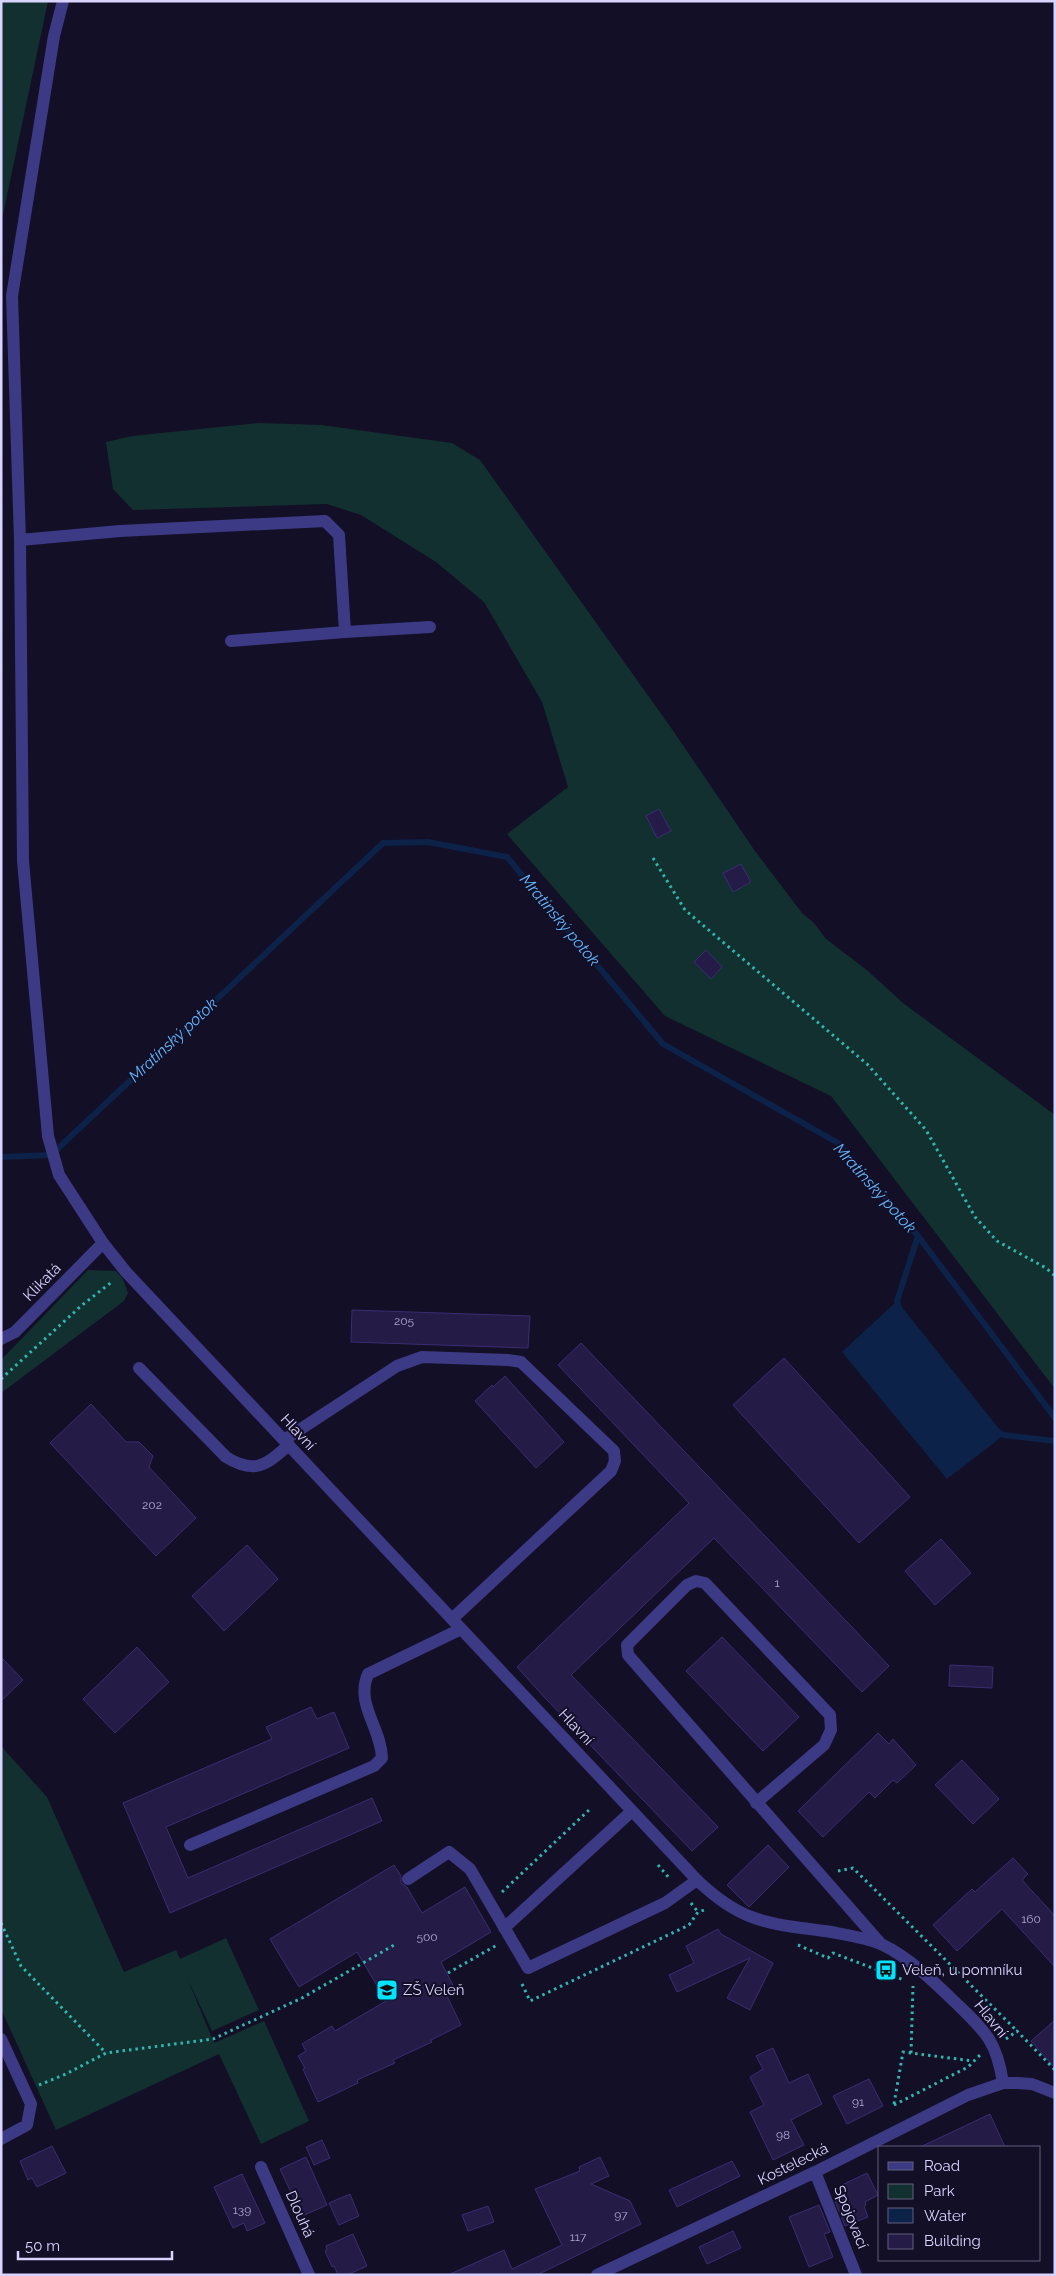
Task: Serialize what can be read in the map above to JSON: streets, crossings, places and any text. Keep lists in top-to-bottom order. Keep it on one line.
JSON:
{"streets":{"street":["Klikatá","Hlavní","Kostelecká","Dlouhá","Spojovací"]},"crossings":[["Klikatá","Hlavní"],["Hlavní","Kostelecká"],["Kostelecká","Spojovací"]],"water":["Mratínský potok"],"places":{"bus stop":["Veleň, u pomníku"],"school or university":["ZŠ Veleň"]},"house_numbers":["205","202","1","160","500","91","98","139","97","117"],"legend":["Road","Park","Water","Building"],"scale_bar":"50 m"}
